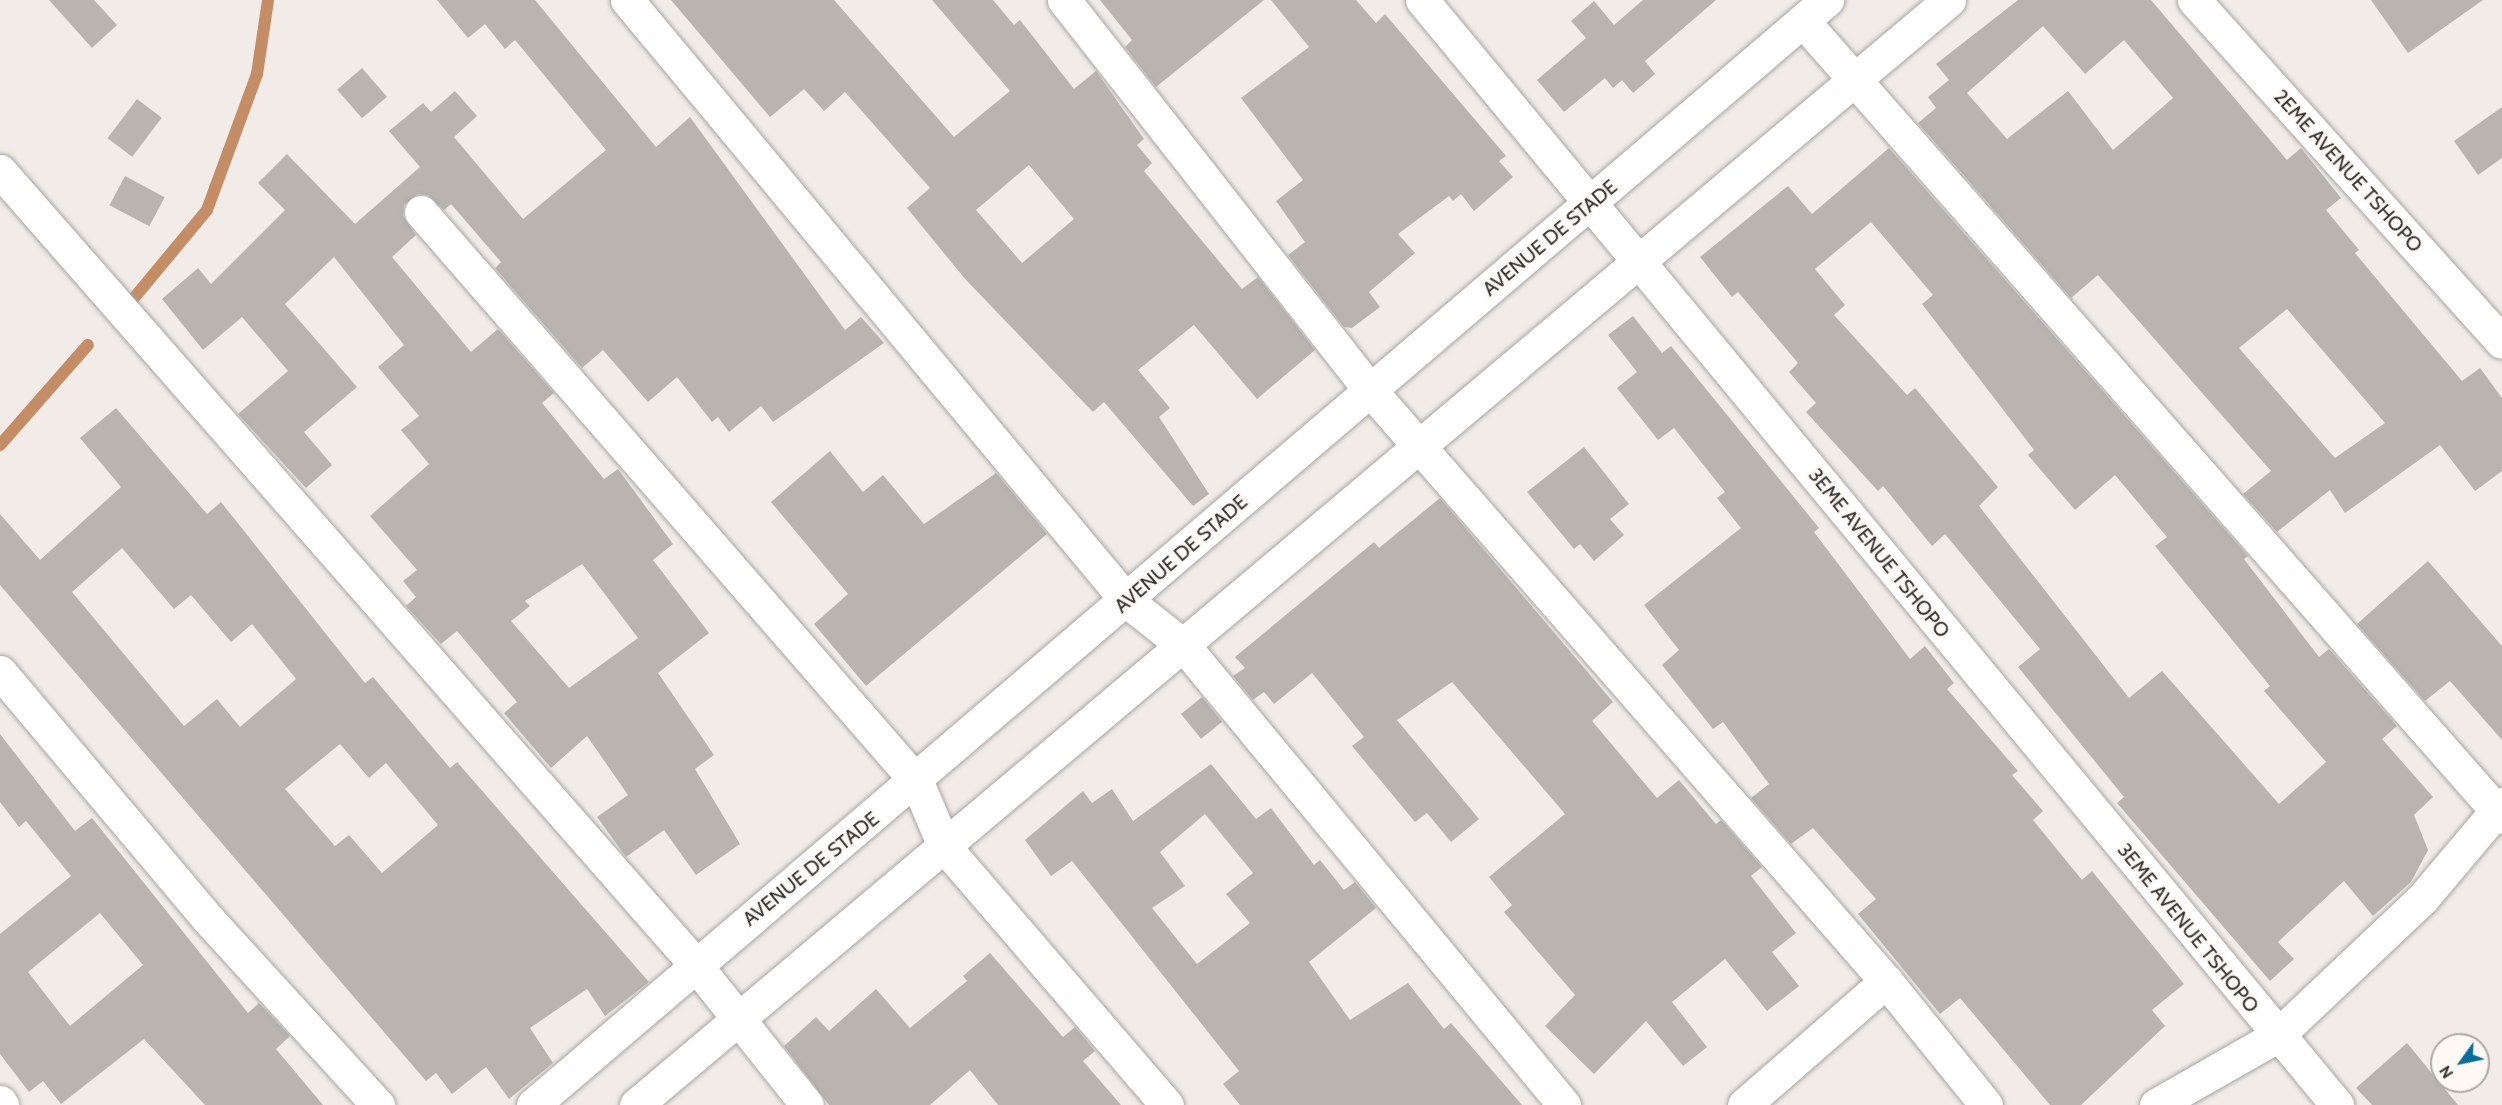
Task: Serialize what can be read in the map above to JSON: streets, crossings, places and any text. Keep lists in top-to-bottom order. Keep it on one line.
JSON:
{"streets":{"street":["2EME AVENUE TSHOPO","AVENUE DE STADE","3EME AVENUE TSHOPO"]},"crossings":[["AVENUE DE STADE","3EME AVENUE TSHOPO"]],"north":"bottom left"}
